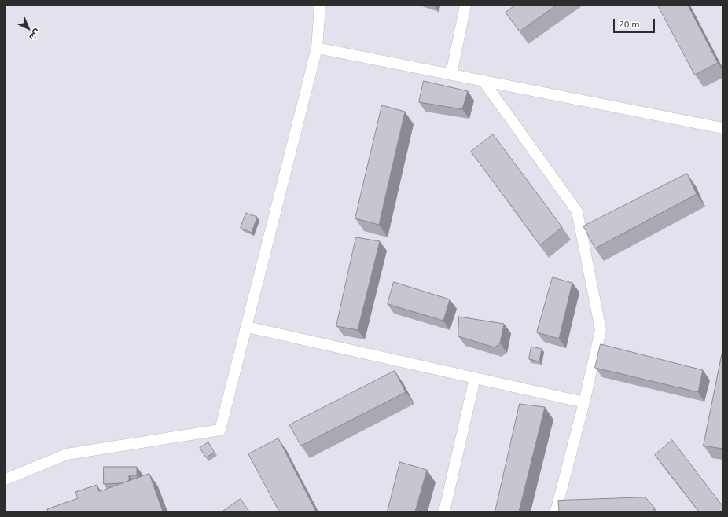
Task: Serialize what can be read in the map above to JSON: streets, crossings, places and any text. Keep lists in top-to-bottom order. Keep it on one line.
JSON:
{"scale_bar":"20 m","north":"bottom right"}
